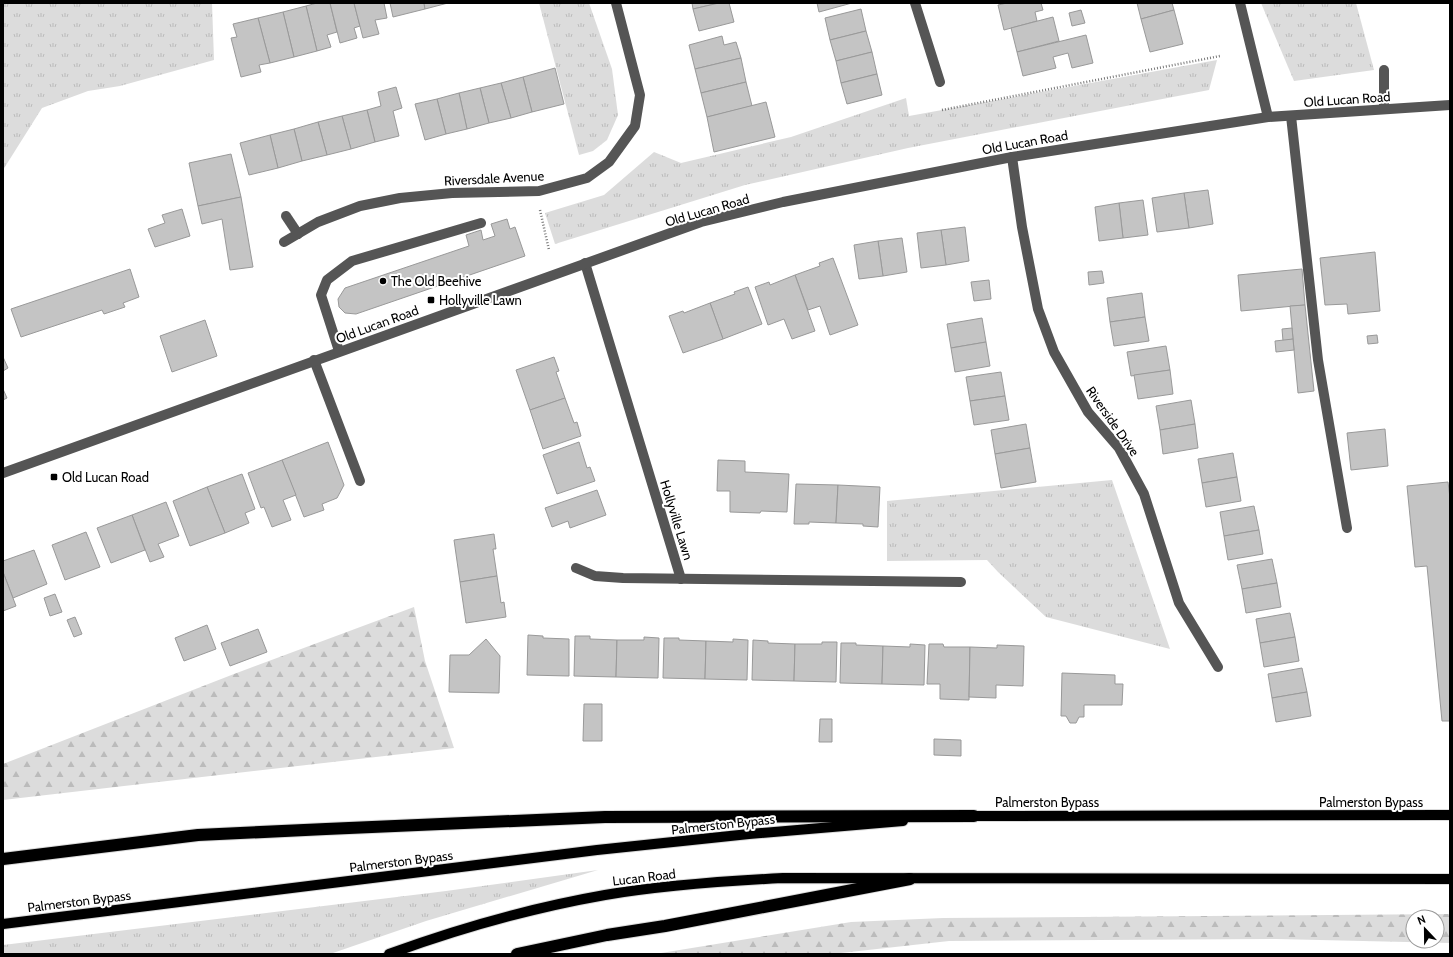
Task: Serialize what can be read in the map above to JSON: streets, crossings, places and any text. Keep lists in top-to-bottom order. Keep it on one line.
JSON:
{"streets":{"main road":["Palmerston Bypass","Lucan Road"],"street":["Old Lucan Road","Riversdale Avenue","Riverside Drive","Hollyville Lawn"]},"crossings":[["Old Lucan Road","Riverside Drive"],["Old Lucan Road","Hollyville Lawn"]],"places":{"other":["The Old Beehive"],"transit":["Hollyville Lawn","Old Lucan Road"]},"north":"top"}
